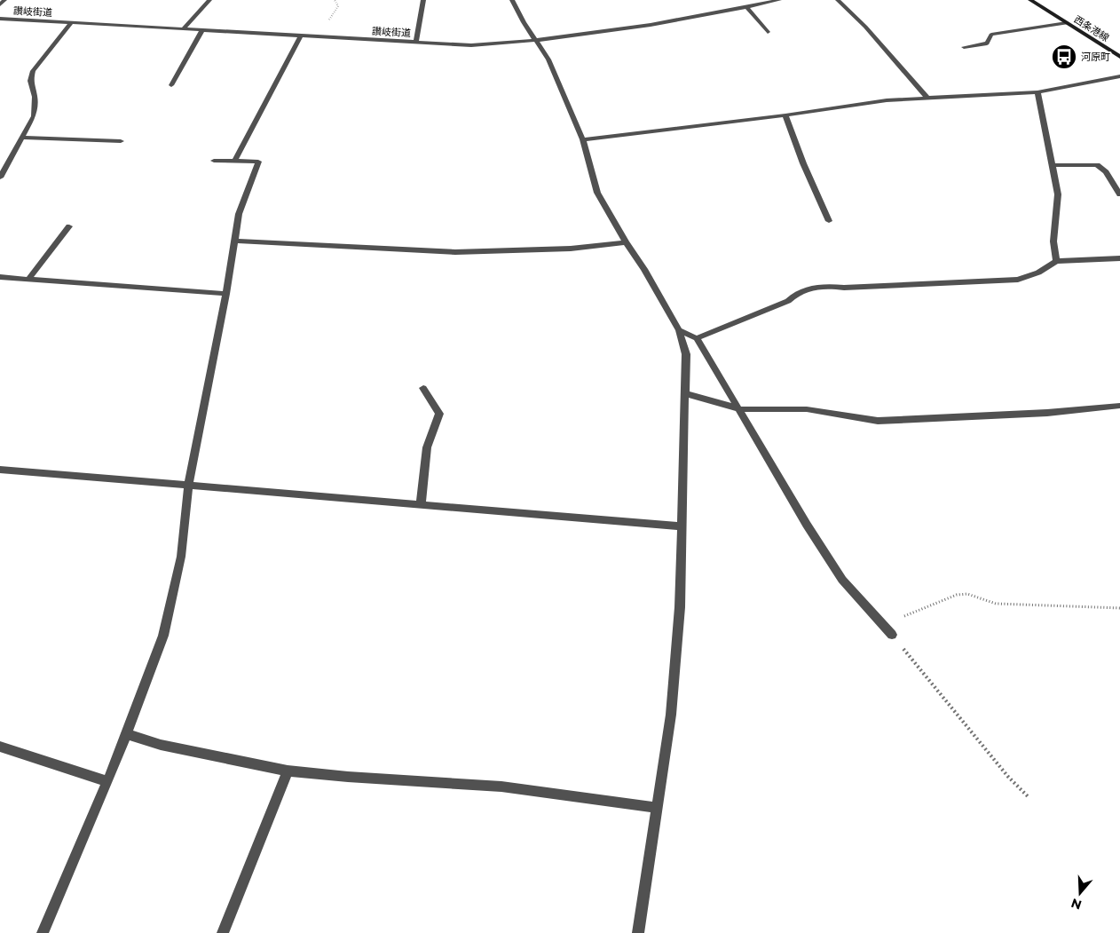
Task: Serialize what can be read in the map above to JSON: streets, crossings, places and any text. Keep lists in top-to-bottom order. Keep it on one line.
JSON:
{"streets":{"main road":["西条港線"],"street":["讃岐街道"]},"places":{"bus stop":["河原町"]},"north":"bottom"}
